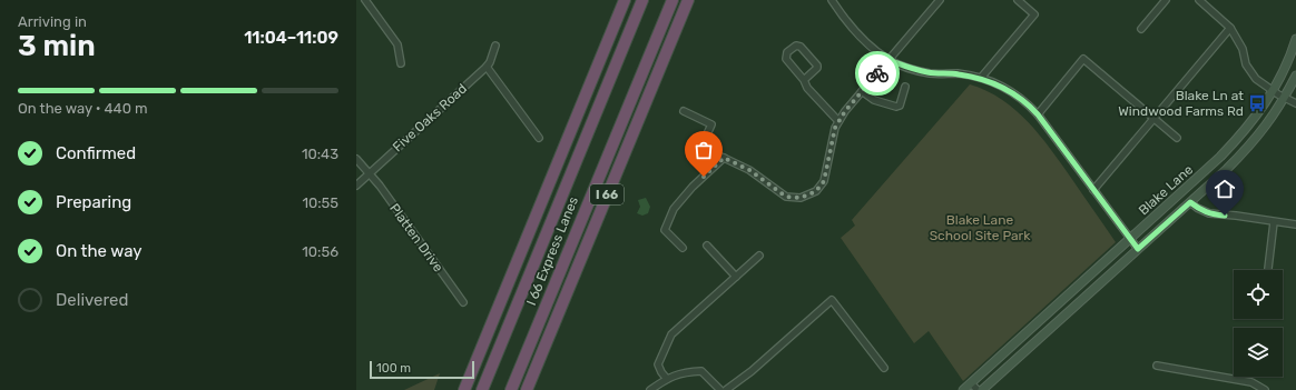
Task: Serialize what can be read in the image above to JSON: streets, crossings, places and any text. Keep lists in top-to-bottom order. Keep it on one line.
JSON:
{"streets":{"highway":["I 66","I 66 Express Lanes"],"main road":["Blake Lane"],"street":["Five Oaks Road","Platten Drive"]},"crossings":[["Five Oaks Road","Platten Drive"]],"parks":["Blake Lane School Site Park"],"places":{"bus stop":["Blake Ln at Windwood Farms Rd"]},"scale_bar":"100 m","page":{"heading":["3 min","Arriving in","11:04–11:09"],"bar":"On the way · 440 m","list":[["Confirmed","10:43"],["Preparing","10:55"],["On the way","10:56"],"Delivered"],"scale":"100 m"}}
